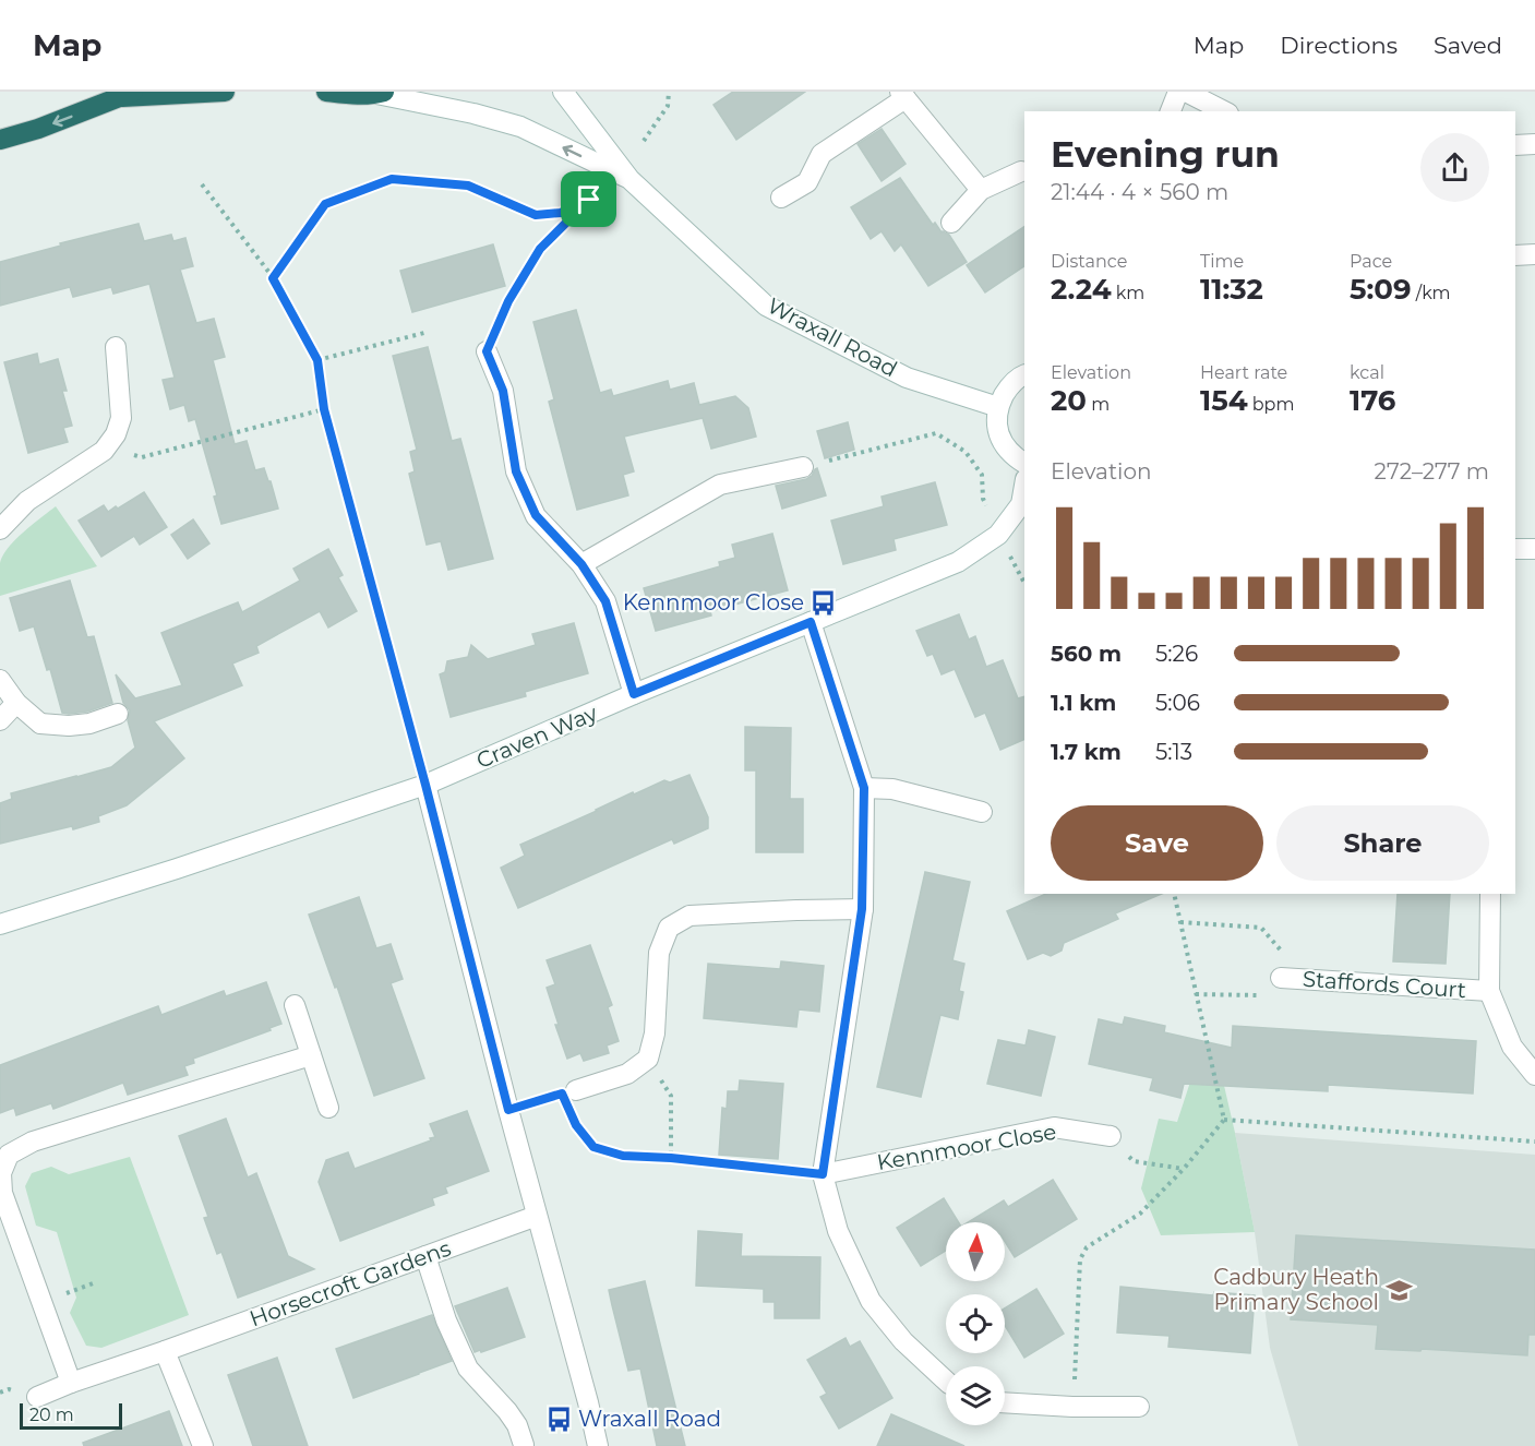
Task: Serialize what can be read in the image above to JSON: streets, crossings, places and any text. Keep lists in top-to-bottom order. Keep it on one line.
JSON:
{"streets":{"street":["Wraxall Road","Craven Way","Staffords Court","Kennmoor Close","Horsecroft Gardens"]},"places":{"bus stop":["Kennmoor Close","Wraxall Road"],"school or university":["Cadbury Heath Primary School"]},"scale_bar":"20 m","north":"top","page":{"header":"Map","nav":["Map","Directions","Saved"],"heading":["Evening run","21:44 · 4 × 560 m"],"stats":[["Distance","2.24 km"],["Time","11:32"],["Pace","5:09 /km"],["Elevation","20 m"],["Heart rate","154 bpm"],["kcal","176"]],"chart":["Elevation","272–277 m"],"list":[{"name":"560 m","note":"5:26"},{"name":"1.1 km","note":"5:06"},{"name":"1.7 km","note":"5:13"}],"buttons":["Save","Share"],"scale":"20 m"}}
